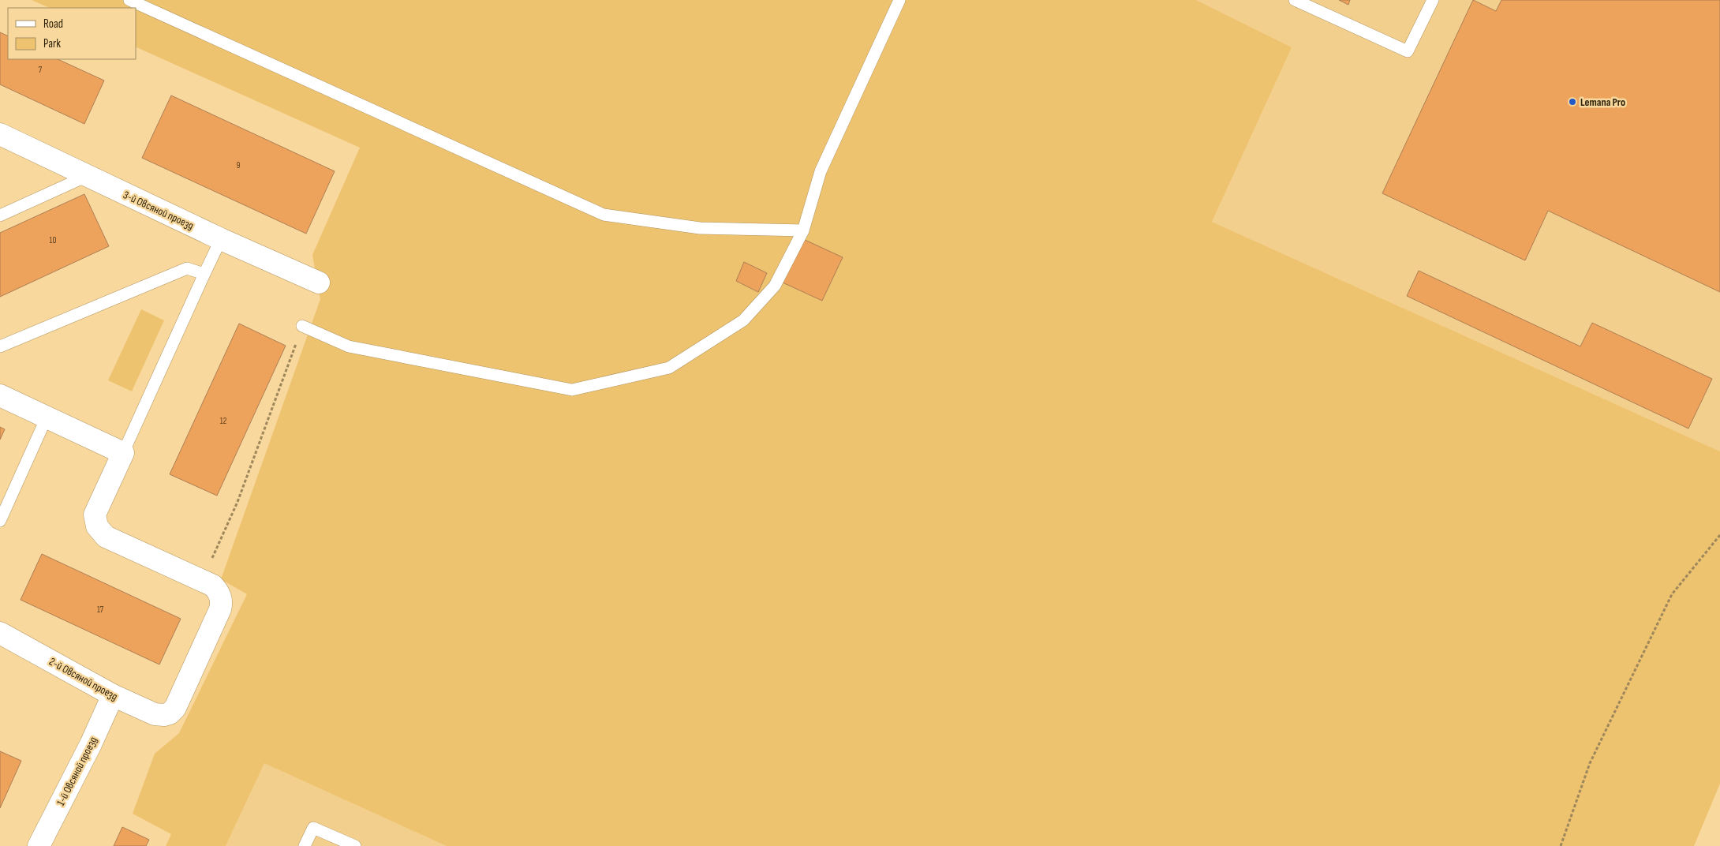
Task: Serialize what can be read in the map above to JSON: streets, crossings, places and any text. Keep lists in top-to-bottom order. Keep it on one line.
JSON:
{"streets":{"street":["3-й Овсяной проезд","2-й Овсяной проезд","1-й Овсяной проезд"]},"crossings":[["2-й Овсяной проезд","1-й Овсяной проезд"]],"places":["Lemana Pro"],"house_numbers":["7","9","10","12","17"],"legend":["Road","Park"]}
